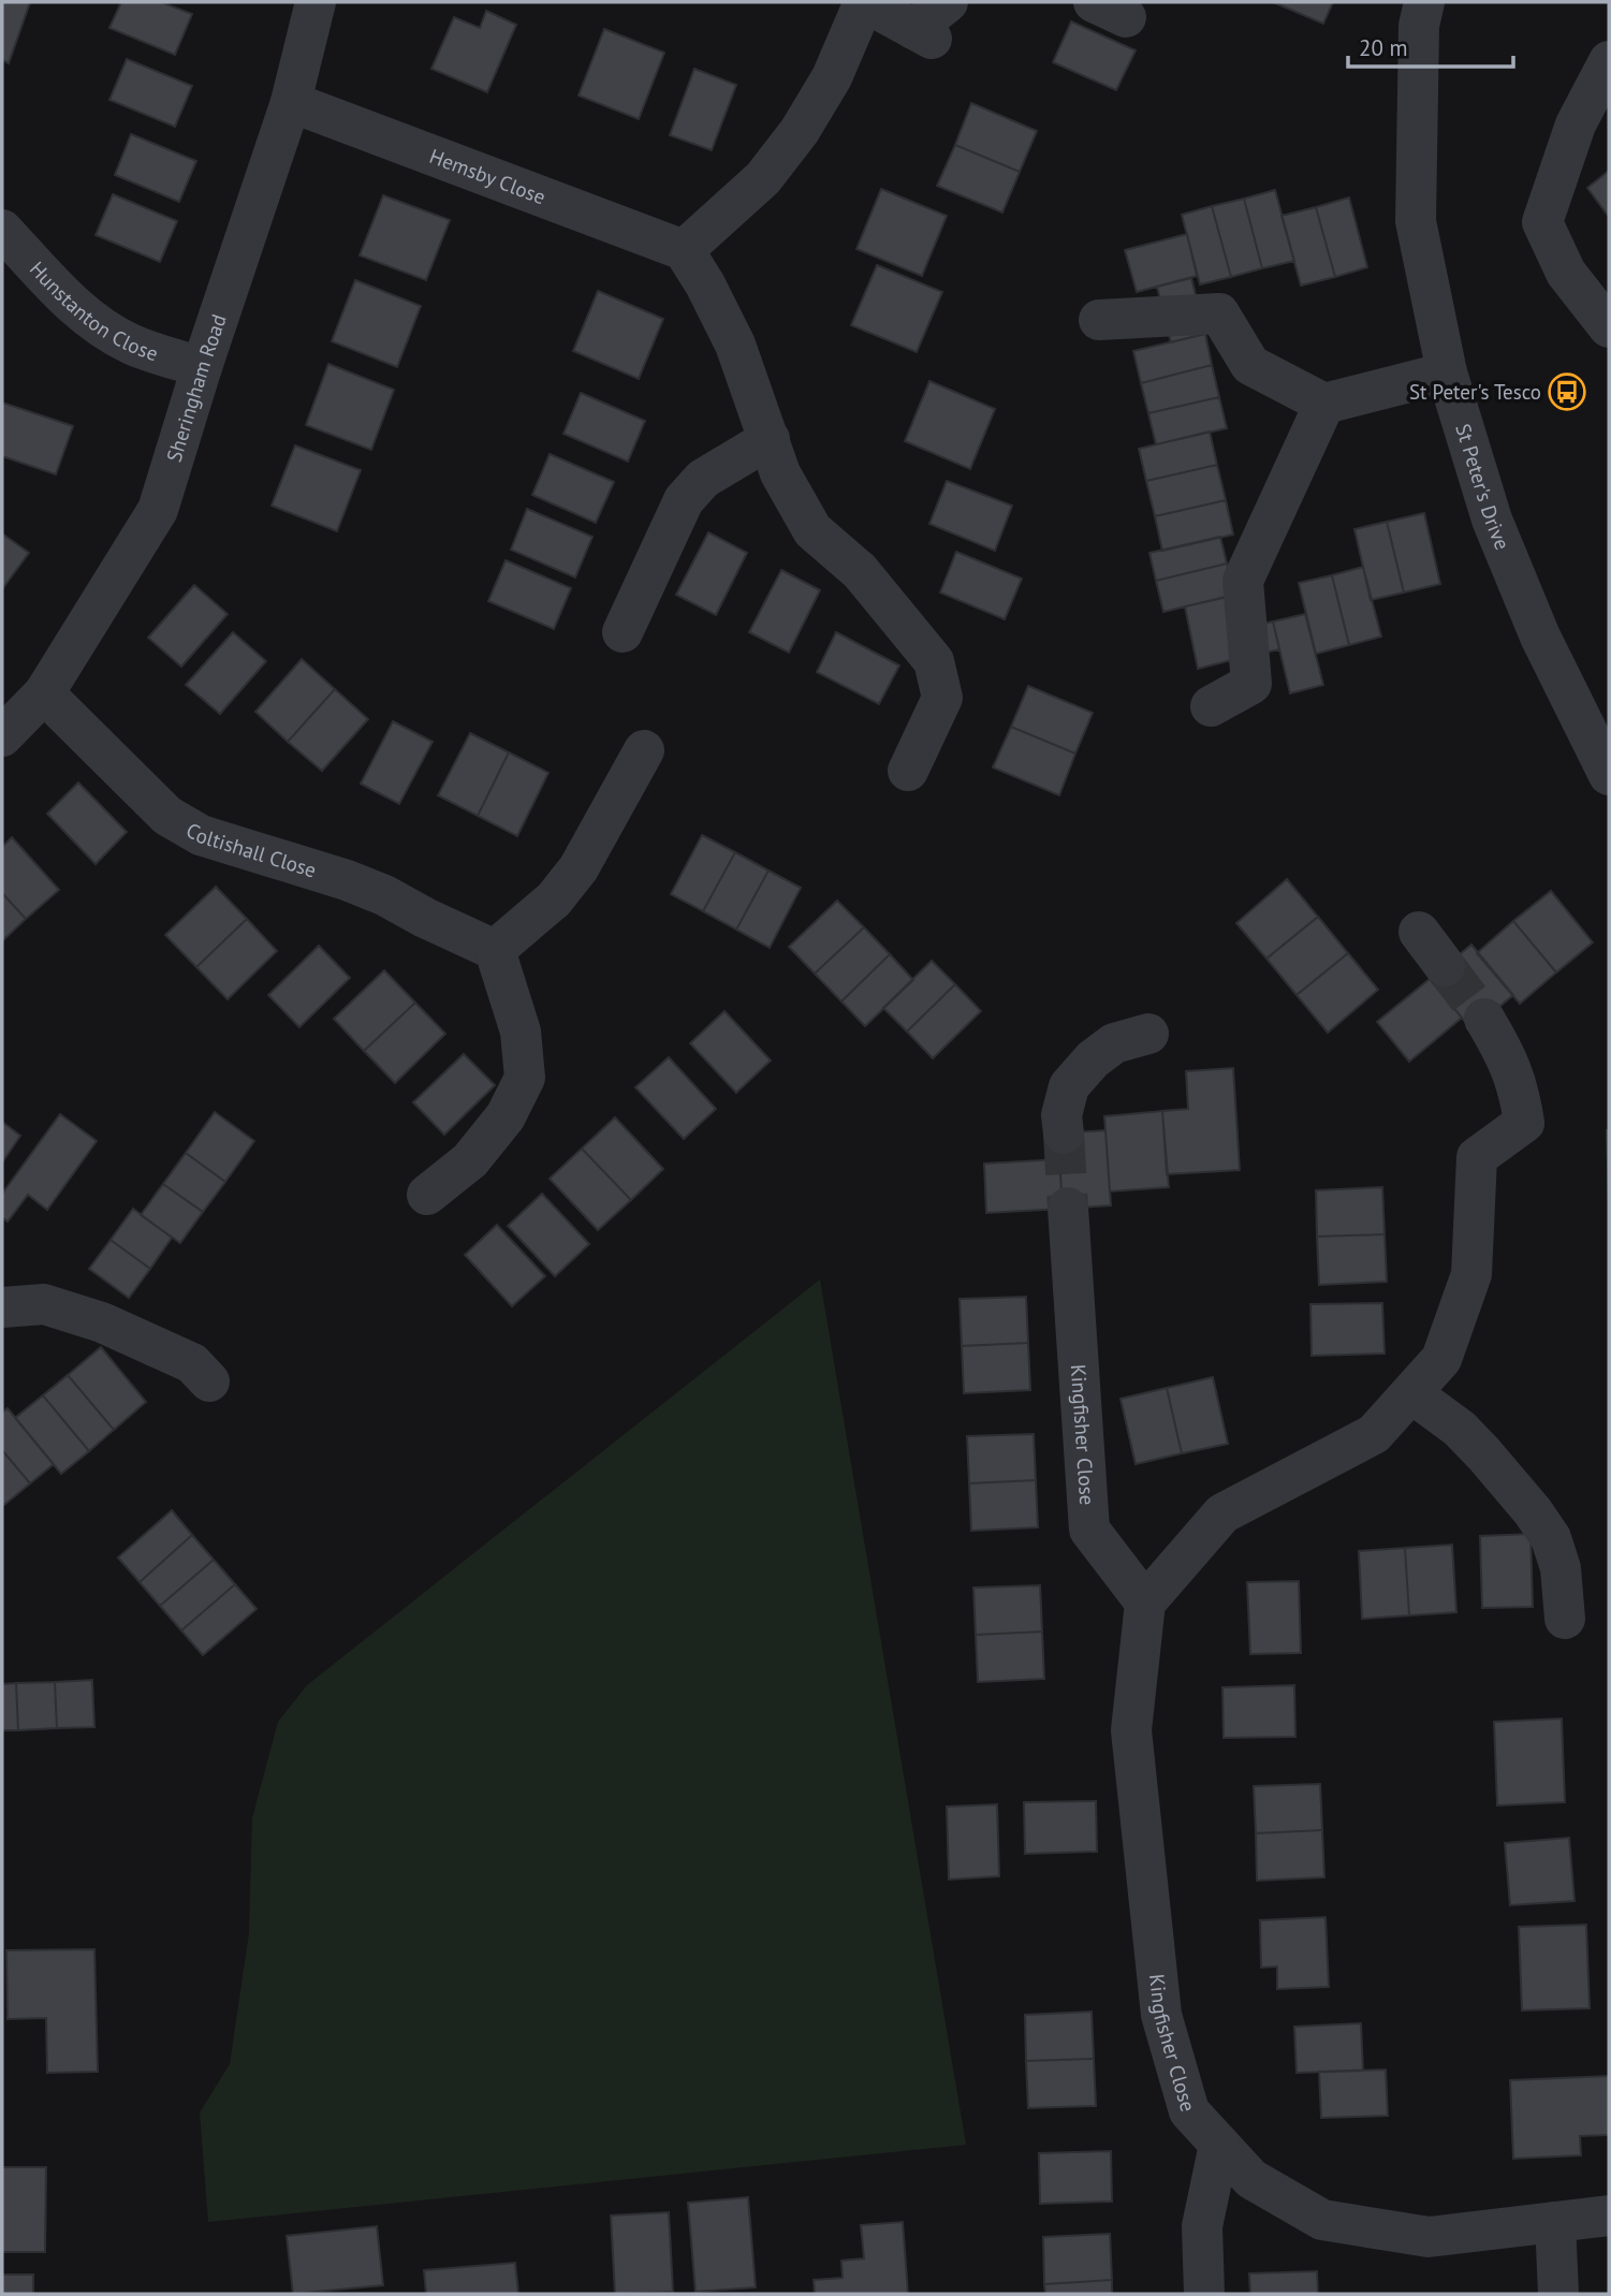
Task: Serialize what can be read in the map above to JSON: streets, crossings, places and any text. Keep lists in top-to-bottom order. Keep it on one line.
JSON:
{"streets":{"street":["Hemsby Close","Hunstanton Close","Sheringham Road","St Peter's Drive","Coltishall Close","Kingfisher Close"]},"crossings":[["Hemsby Close","Sheringham Road"],["Hunstanton Close","Sheringham Road"],["Sheringham Road","Coltishall Close"]],"places":{"bus stop":["St Peter's Tesco"]},"scale_bar":"20 m"}
